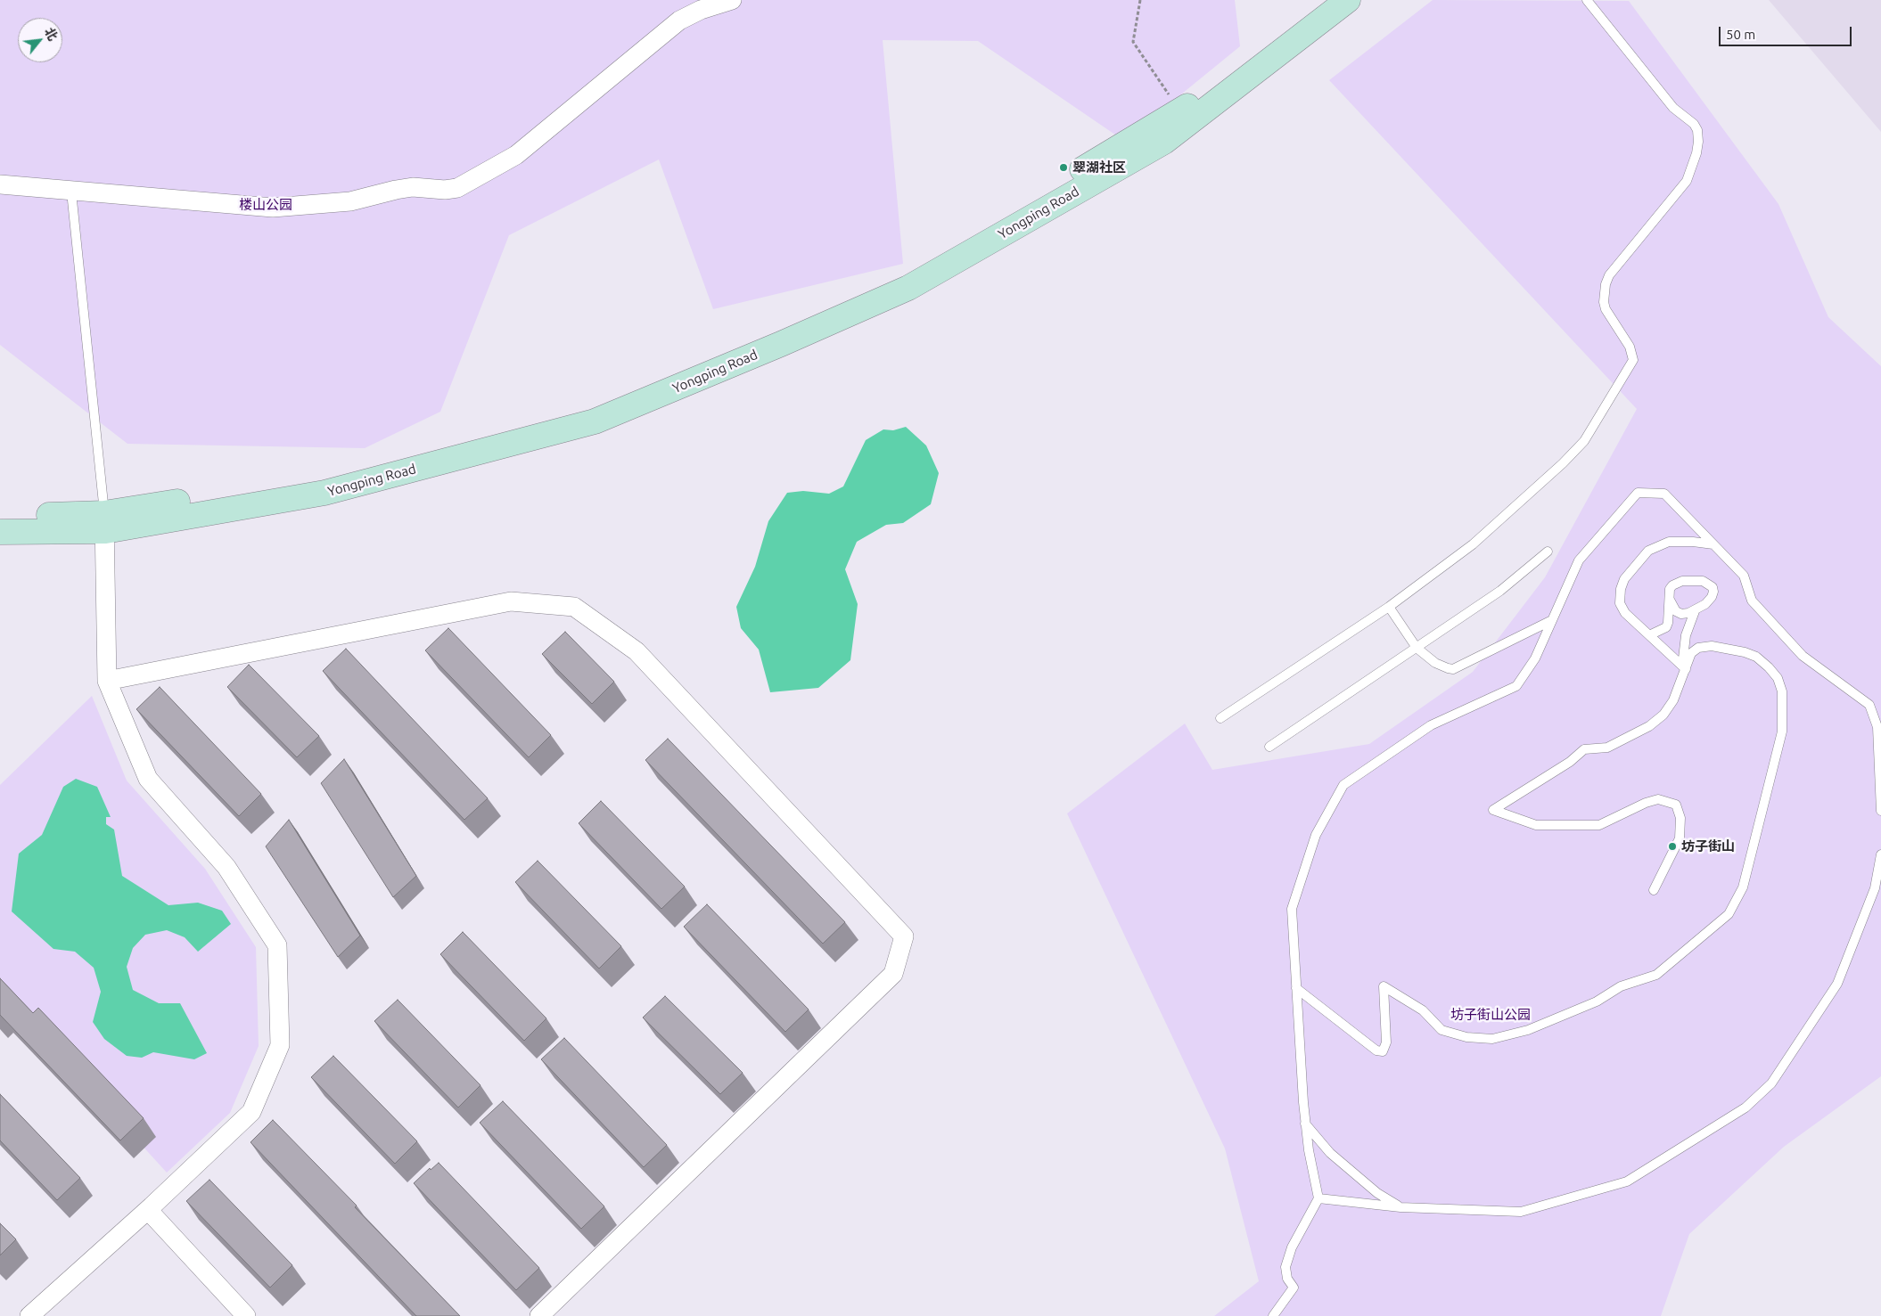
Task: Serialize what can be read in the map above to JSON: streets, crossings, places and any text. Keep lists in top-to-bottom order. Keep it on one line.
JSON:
{"streets":{"main road":["Yongping Road"]},"parks":["楼山公园","坊子街山公园"],"places":["翠湖社区","坊子街山"],"scale_bar":"50 m","north":"top right"}
